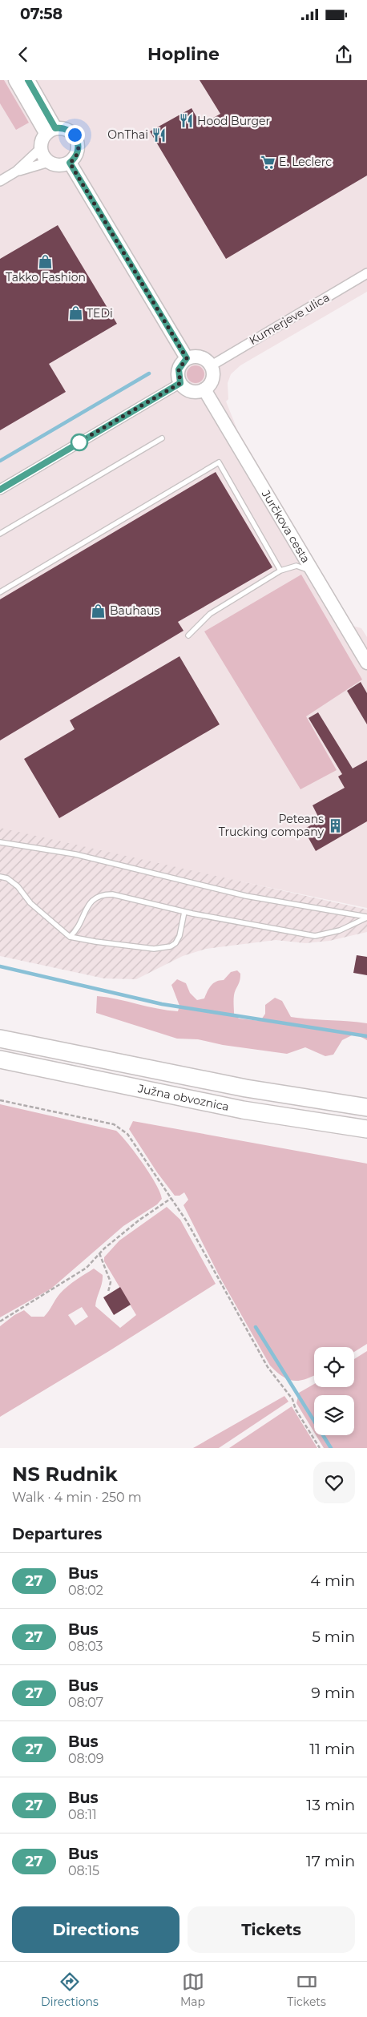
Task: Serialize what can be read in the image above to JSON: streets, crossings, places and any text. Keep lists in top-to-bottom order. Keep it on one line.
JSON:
{"streets":{"highway":["Južna obvoznica"],"street":["Kumerjeve ulica","Jurčkova cesta"]},"crossings":[["Kumerjeve ulica","Jurčkova cesta"]],"places":{"restaurant":["Hood Burger","OnThai"],"supermarket":["E. Leclerc"],"shop":["Takko Fashion","TEDi","Bauhaus"],"building":["Peteans Trucking company"]},"lines":["bus line 27"],"page":{"status":"07:58","header":"Hopline","heading":[["NS Rudnik","Walk · 4 min · 250 m"],"Departures"],"list":[{"mark":"27","name":"Bus","note":"08:02","value":"4 min"},{"mark":"27","name":"Bus","note":"08:03","value":"5 min"},{"mark":"27","name":"Bus","note":"08:07","value":"9 min"},{"mark":"27","name":"Bus","note":"08:09","value":"11 min"},{"mark":"27","name":"Bus","note":"08:11","value":"13 min"},{"mark":"27","name":"Bus","note":"08:15","value":"17 min"}],"buttons":["Directions","Tickets"],"tabs":["Directions","Map","Tickets"]}}
